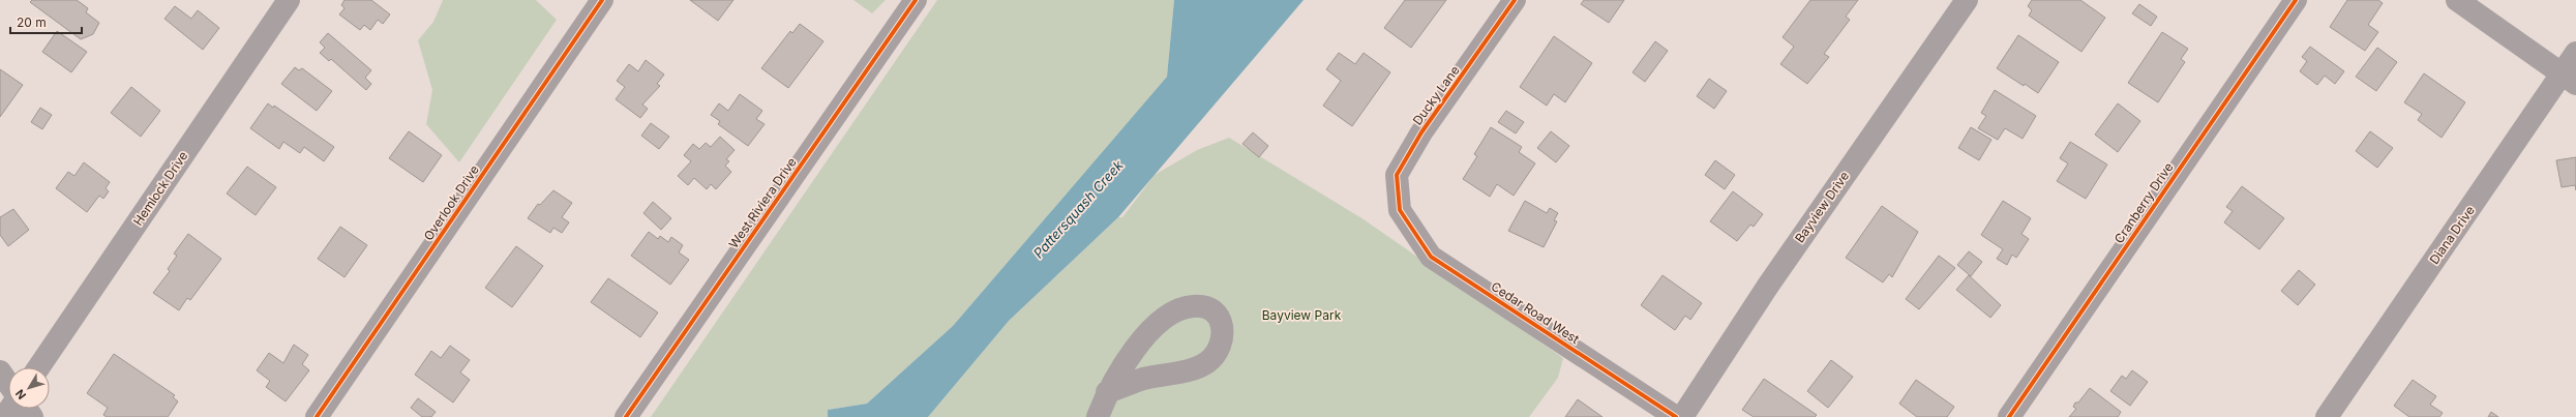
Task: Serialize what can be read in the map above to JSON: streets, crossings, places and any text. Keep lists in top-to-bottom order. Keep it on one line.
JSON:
{"streets":{"street":["Ducky Lane","Hemlock Drive","Overlook Drive","West Riviera Drive","Cranberry Drive","Bayview Drive","Diana Drive","Cedar Road West"]},"crossings":[["Ducky Lane","Cedar Road West"]],"water":["Pattersquash Creek"],"parks":["Bayview Park"],"scale_bar":"20 m","north":"bottom left"}
